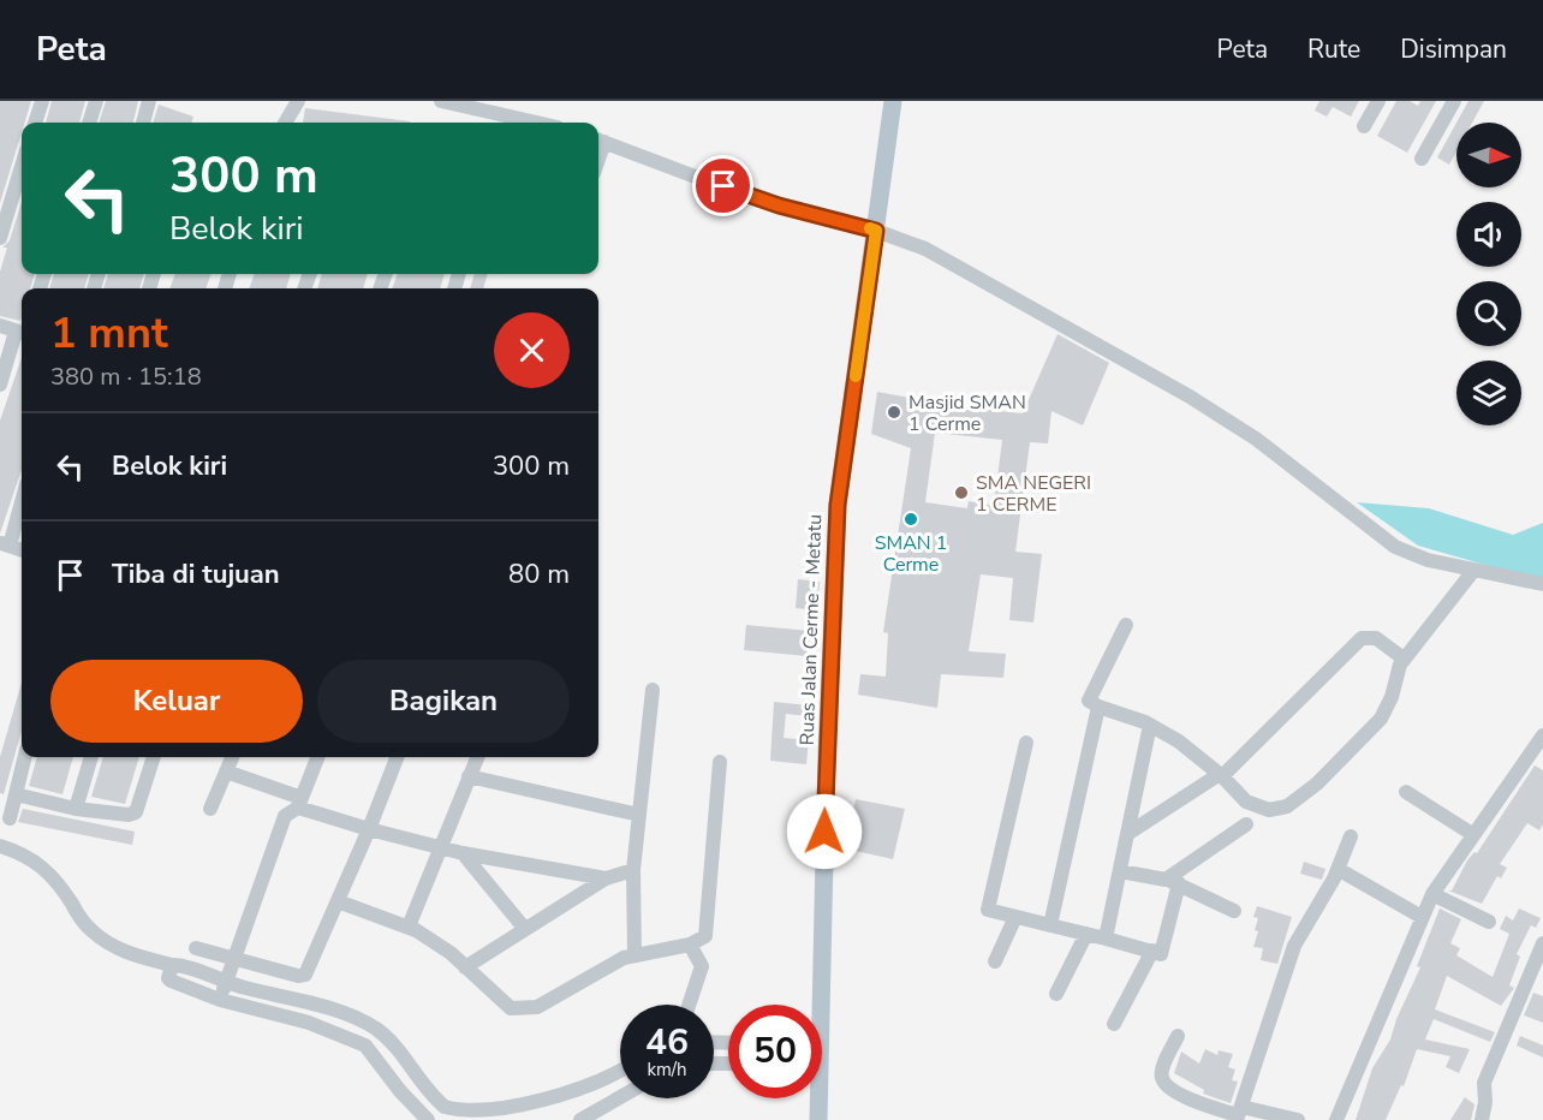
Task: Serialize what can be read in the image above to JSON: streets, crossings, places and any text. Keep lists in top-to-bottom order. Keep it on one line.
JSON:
{"streets":{"main road":["Ruas Jalan Cerme - Metatu"]},"places":["Masjid SMAN 1 Cerme","SMA NEGERI 1 CERME","SMAN 1 Cerme"],"north":"right","page":{"header":"Peta","nav":["Peta","Rute","Disimpan"],"turn":["300 m","Belok kiri"],"heading":["1 mnt","380 m · 15:18"],"list":[{"name":"Belok kiri","value":"300 m"},{"name":"Tiba di tujuan","value":"80 m"}],"buttons":["Keluar","Bagikan"],"speed":"46 km/h","limit":"50"}}
